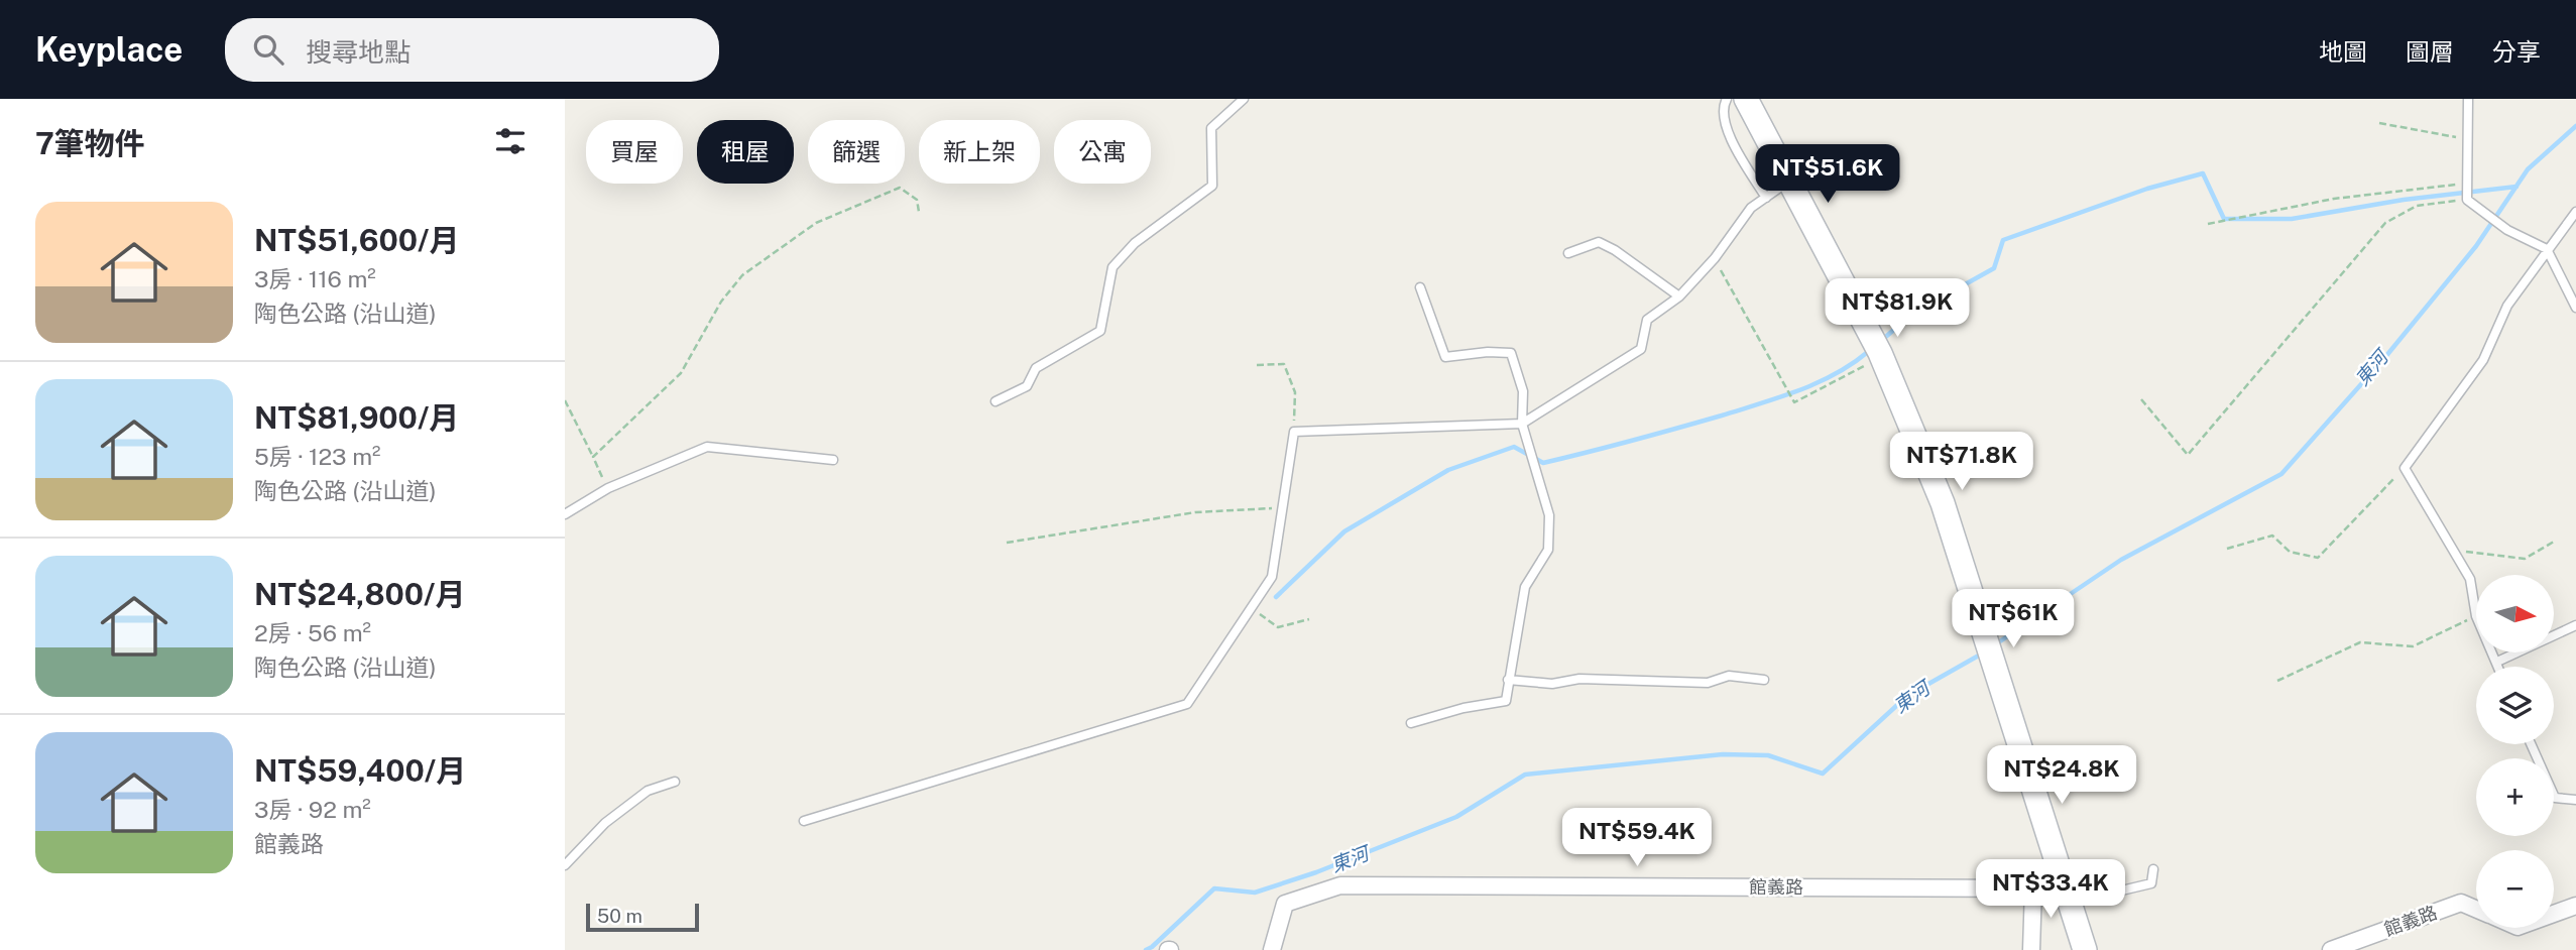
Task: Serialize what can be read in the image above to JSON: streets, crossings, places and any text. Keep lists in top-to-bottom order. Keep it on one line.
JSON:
{"streets":{"street":["館義路"]},"water":["東河"],"scale_bar":"50 m","north":"right","page":{"header":"Keyplace","search":"搜尋地點","nav":["地圖","圖層","分享"],"heading":"7筆物件","chip":["買屋","租屋","篩選","新上架","公寓"],"price":["NT$51.6K","NT$81.9K","NT$71.8K","NT$61K","NT$24.8K","NT$59.4K","NT$33.4K"],"list":[{"name":"NT$51,600/月","note":"3房 · 116 m² · 陶色公路 (沿山道)"},{"name":"NT$81,900/月","note":"5房 · 123 m² · 陶色公路 (沿山道)"},{"name":"NT$24,800/月","note":"2房 · 56 m² · 陶色公路 (沿山道)"},{"name":"NT$59,400/月","note":"3房 · 92 m² · 館義路"}],"map_buttons":["+","−"],"scale":"50 m"}}
